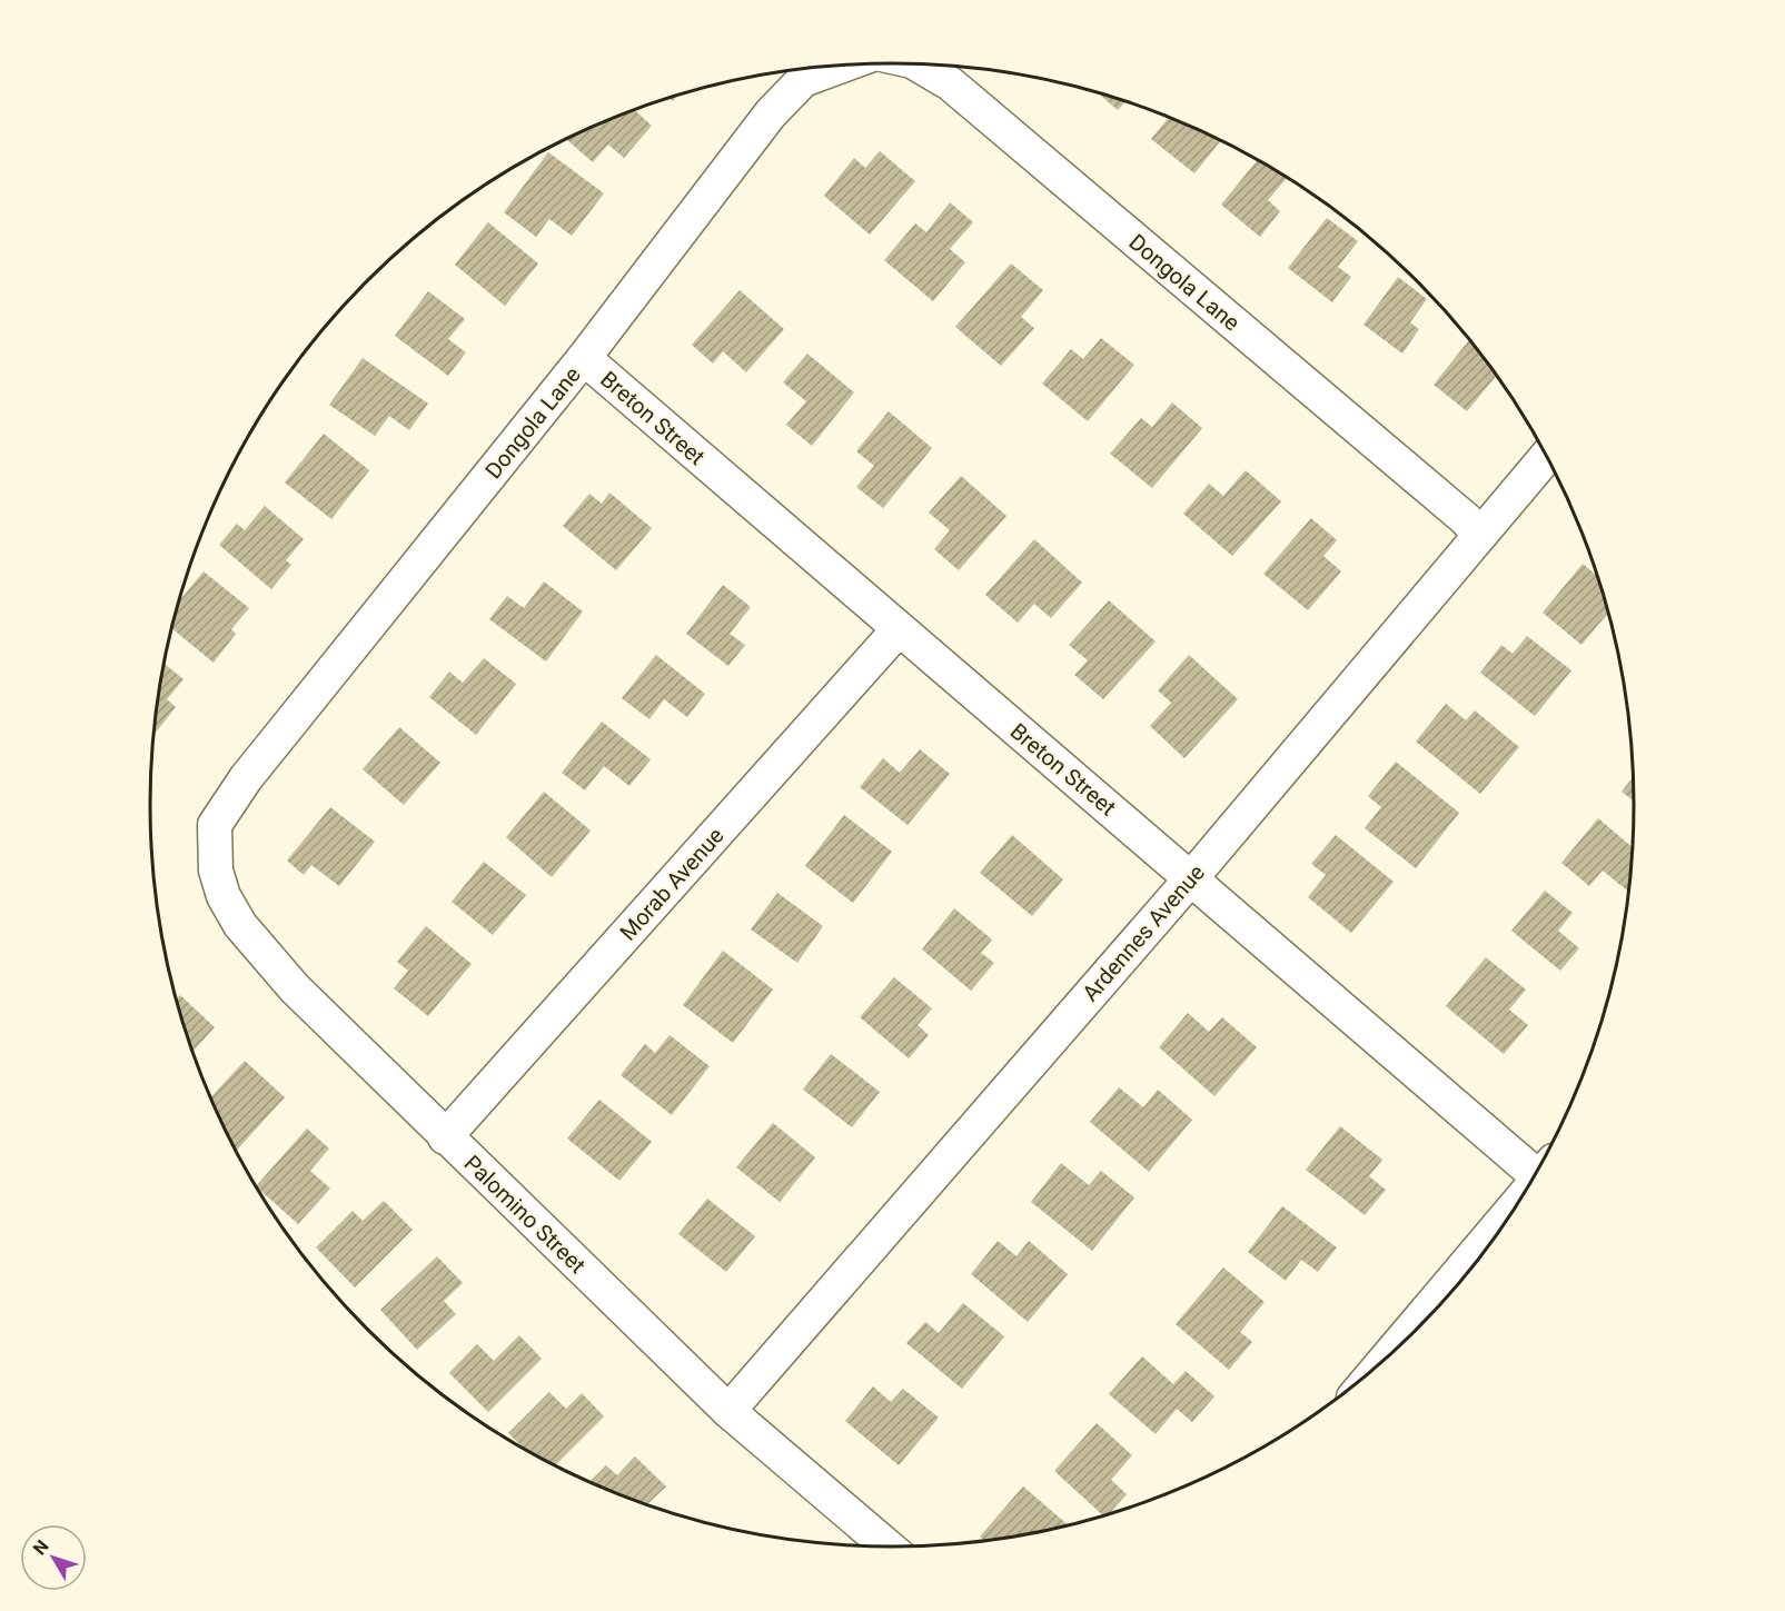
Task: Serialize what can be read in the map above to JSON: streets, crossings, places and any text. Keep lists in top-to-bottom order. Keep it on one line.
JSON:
{"streets":{"street":["Dongola Lane","Breton Street","Morab Avenue","Ardennes Avenue","Palomino Street"]},"crossings":[["Dongola Lane","Breton Street"],["Dongola Lane","Ardennes Avenue"],["Dongola Lane","Palomino Street"],["Breton Street","Morab Avenue"],["Breton Street","Ardennes Avenue"],["Morab Avenue","Palomino Street"],["Ardennes Avenue","Palomino Street"]],"north":"top left"}
